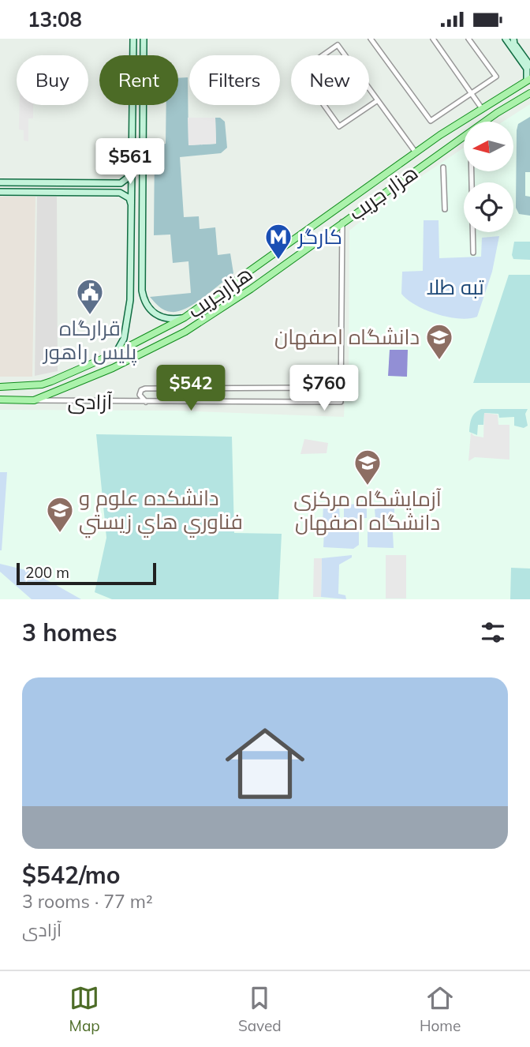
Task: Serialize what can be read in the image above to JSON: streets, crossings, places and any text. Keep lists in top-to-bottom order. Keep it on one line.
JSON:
{"streets":{"main road":["هزار جریب","هزارجریب"],"street":["آزادی"]},"crossings":[["هزار جریب","آزادی"]],"parks":["تبه طلا"],"places":{"metro station":["کارگر"],"public building":["قرارگاه پلیس راهور"],"school or university":["دانشگاه اصفهان","آزمایشگاه مرکزی دانشگاه اصفهان","دانشکده علوم و فناوري هاي زيستي"]},"scale_bar":"200 m","north":"left","page":{"status":"13:08","chip":["Buy","Rent","Filters","New"],"price":["$561","$542","$760"],"scale":"200 m","heading":"3 homes","list":[{"name":"$542/mo","note":"3 rooms · 77 m² · آزادی"}],"tabs":["Map","Saved","Home"]}}
